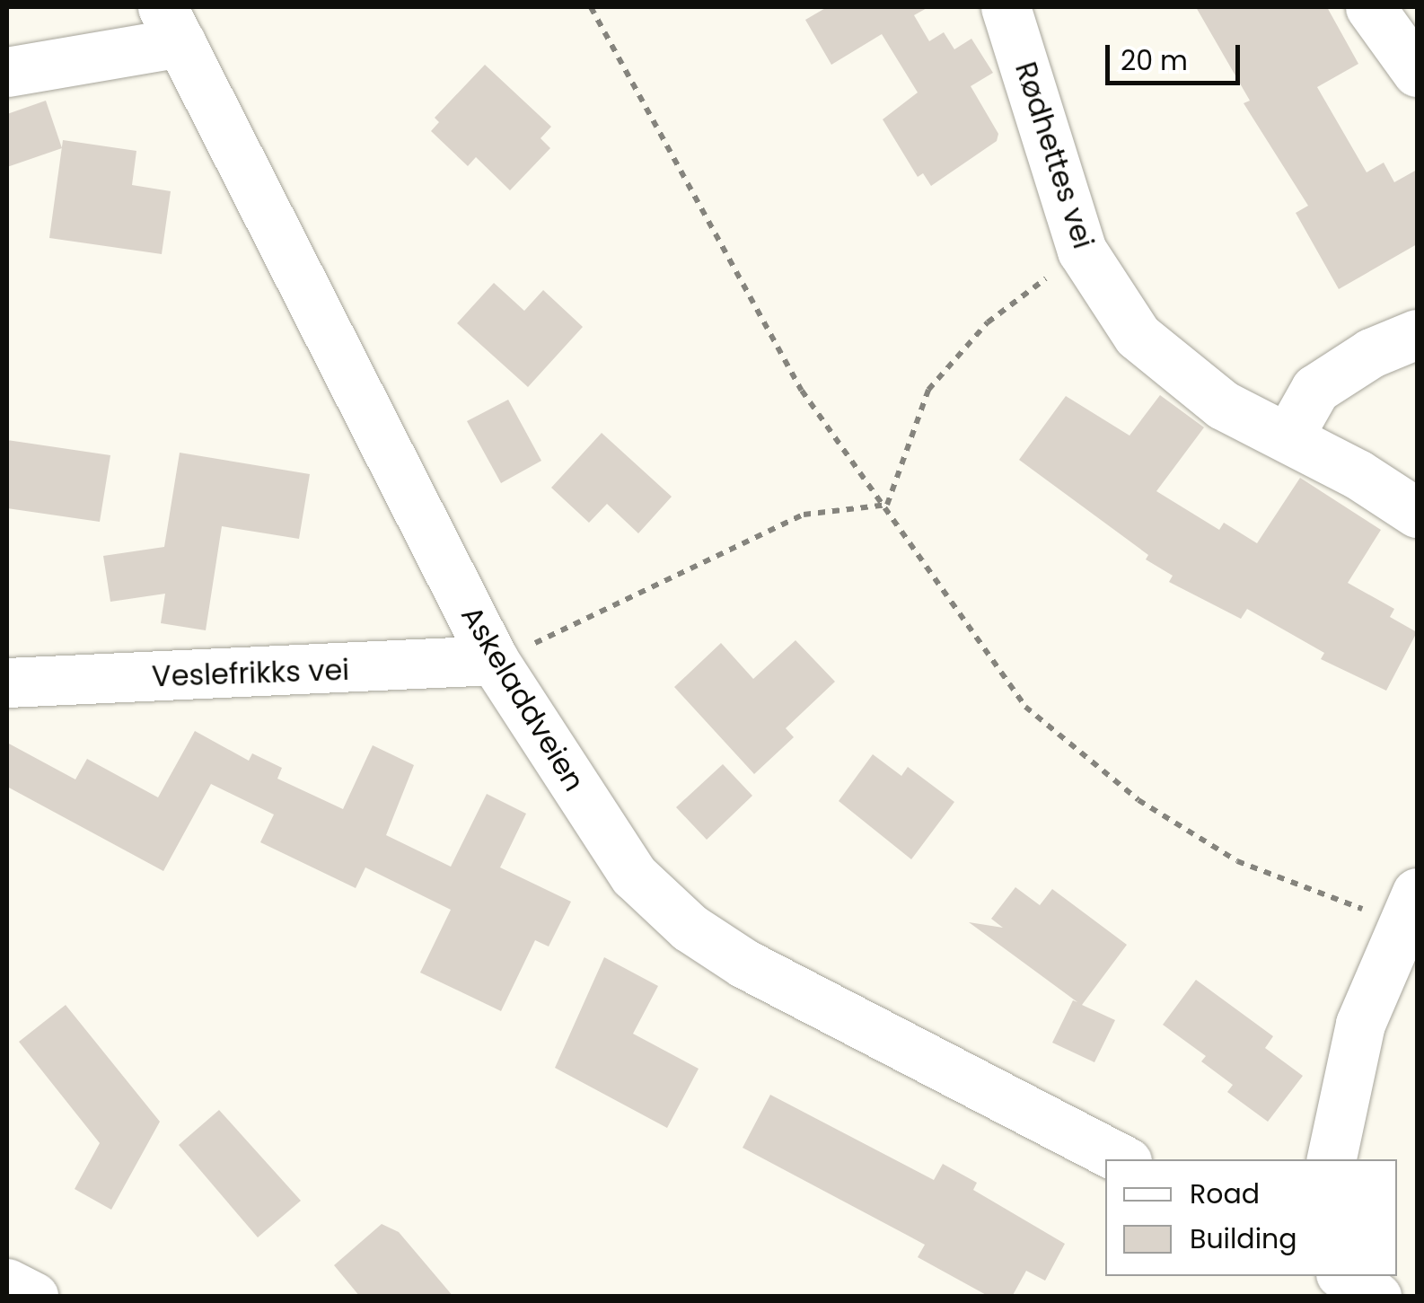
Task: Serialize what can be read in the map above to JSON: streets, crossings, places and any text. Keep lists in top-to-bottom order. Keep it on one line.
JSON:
{"streets":{"street":["Rødhettes vei","Veslefrikks vei","Askeladdveien"]},"crossings":[["Veslefrikks vei","Askeladdveien"]],"legend":["Road","Building"],"scale_bar":"20 m"}
